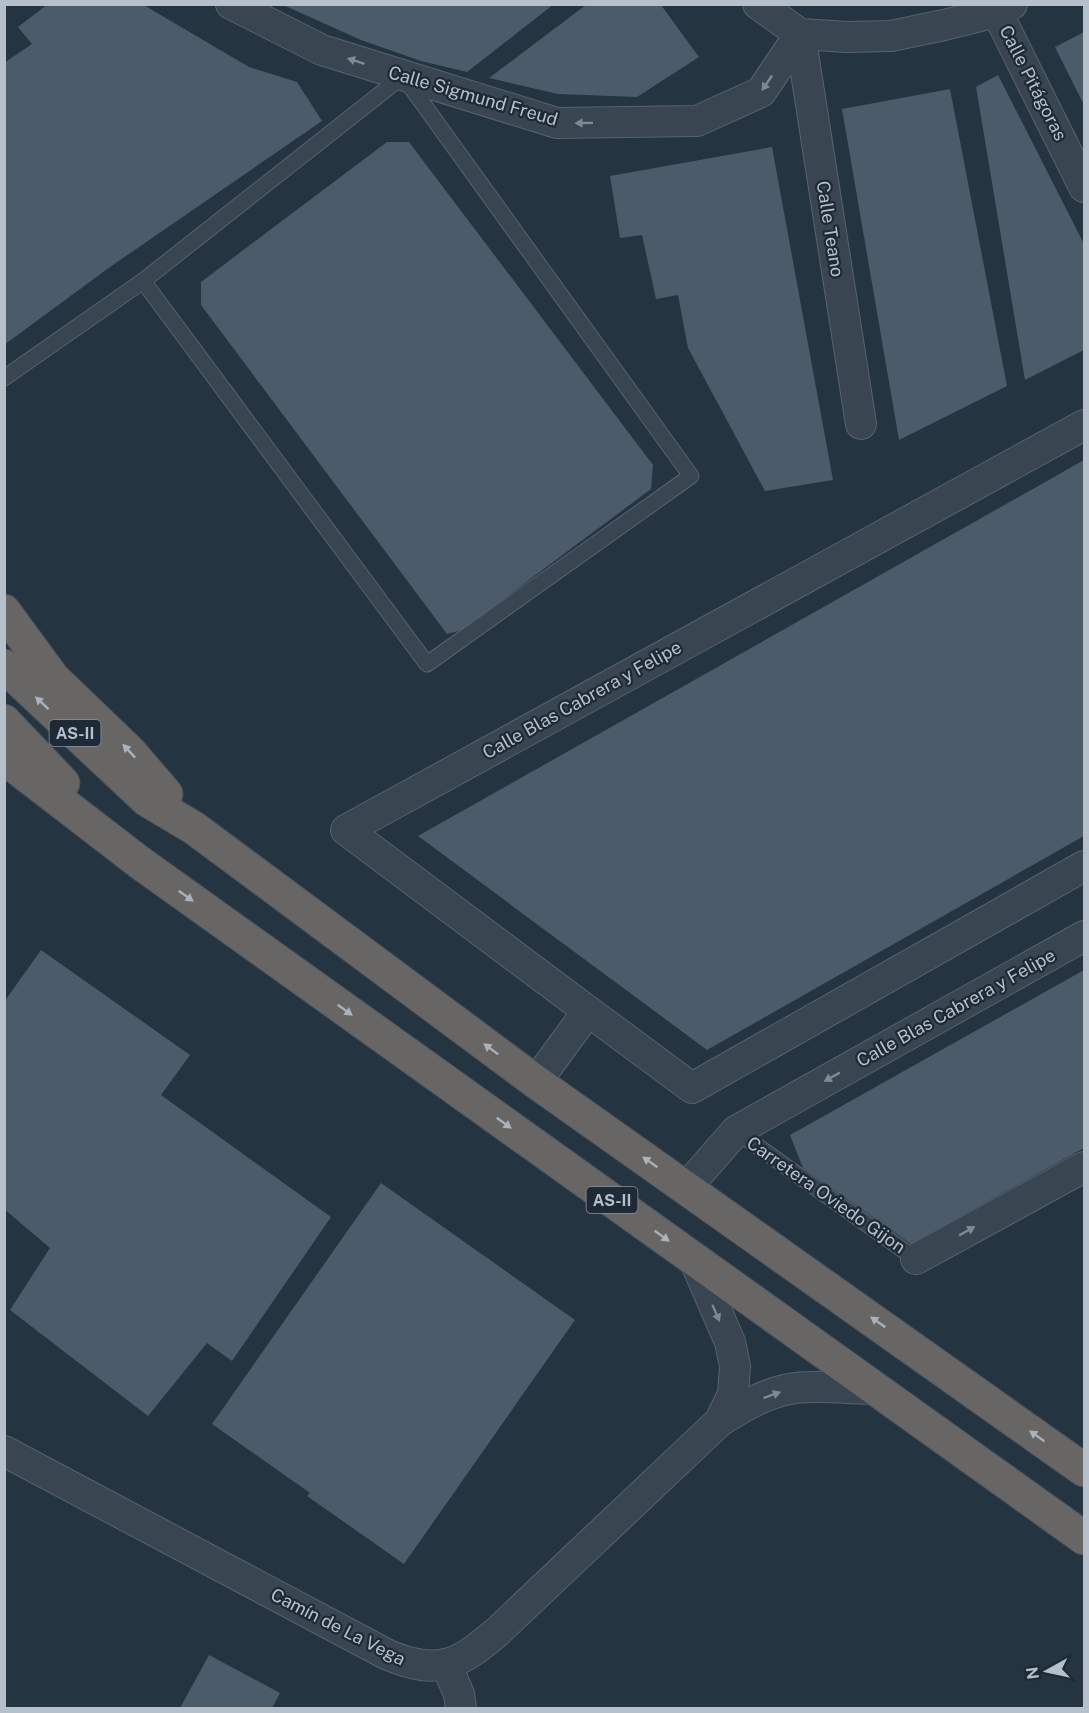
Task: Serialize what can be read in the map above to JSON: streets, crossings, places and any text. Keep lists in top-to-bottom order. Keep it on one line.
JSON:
{"streets":{"highway":["AS-II"],"street":["Calle Pitágoras","Calle Sigmund Freud","Calle Teano","Calle Blas Cabrera y Felipe","Camín de La Vega"],"lane":["Carretera Oviedo Gijon"]},"crossings":[["Calle Sigmund Freud","Calle Teano"],["Calle Blas Cabrera y Felipe","AS-II"],["Calle Blas Cabrera y Felipe","Carretera Oviedo Gijon"],["AS-II","Camín de La Vega"]],"one_way":["Calle Sigmund Freud"],"north":"left"}
